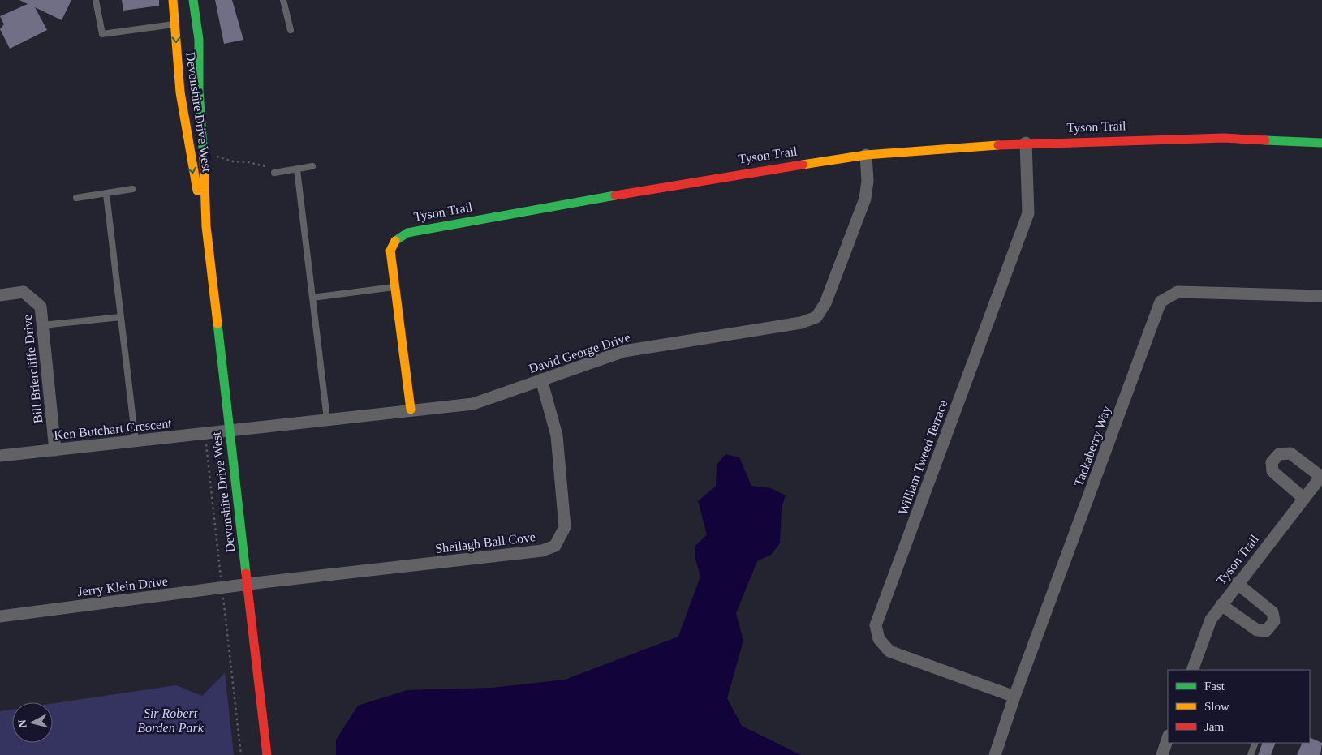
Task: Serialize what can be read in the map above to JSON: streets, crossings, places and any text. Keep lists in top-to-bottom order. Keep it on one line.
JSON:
{"streets":{"street":["Devonshire Drive West","Tyson Trail","David George Drive","Bill Briercliffe Drive","Ken Butchart Crescent","Tackaberry Way","William Tweed Terrace","Sheilagh Ball Cove","Jerry Klein Drive"]},"crossings":[["Devonshire Drive West","David George Drive"],["Devonshire Drive West","Ken Butchart Crescent"],["Devonshire Drive West","Sheilagh Ball Cove"],["Devonshire Drive West","Jerry Klein Drive"],["Tyson Trail","David George Drive"],["Tyson Trail","William Tweed Terrace"],["David George Drive","Ken Butchart Crescent"],["David George Drive","Sheilagh Ball Cove"],["Bill Briercliffe Drive","Ken Butchart Crescent"],["Tackaberry Way","William Tweed Terrace"],["Sheilagh Ball Cove","Jerry Klein Drive"]],"parks":["Sir Robert Borden Park"],"legend":["Fast","Slow","Jam"],"north":"left"}
